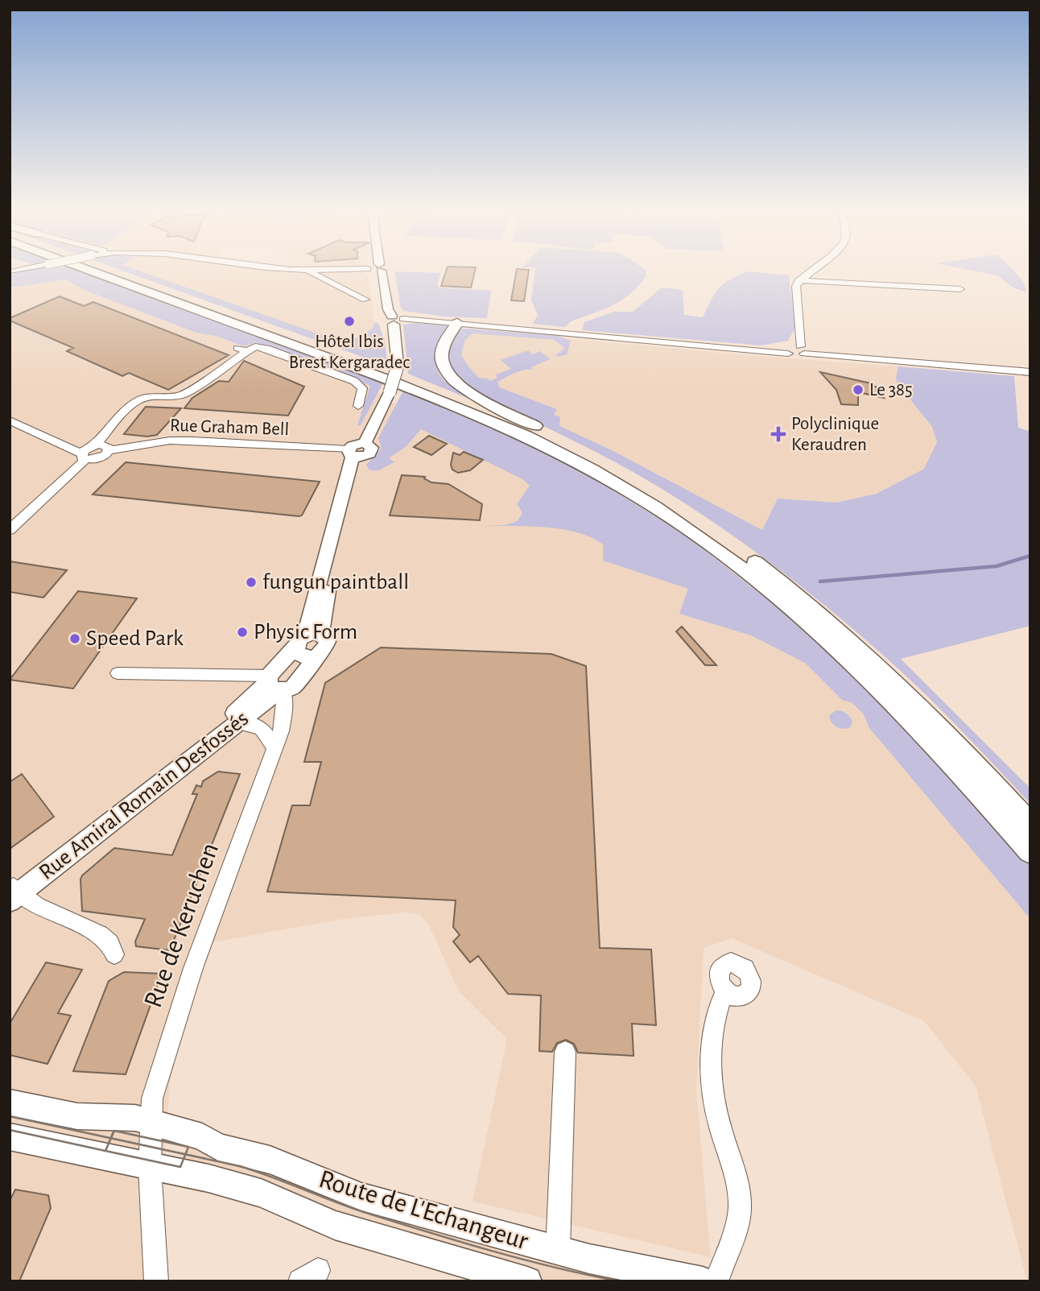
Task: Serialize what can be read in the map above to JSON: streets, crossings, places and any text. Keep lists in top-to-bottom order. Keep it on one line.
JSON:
{"streets":{"main road":["Rue Amiral Romain Desfossés","Route de L'Echangeur"],"street":["Rue Graham Bell","Rue de Keruchen"]},"crossings":[["Rue Graham Bell","Rue Amiral Romain Desfossés"],["Rue Amiral Romain Desfossés","Rue de Keruchen"],["Rue de Keruchen","Route de L'Echangeur"]],"places":{"other":["Hôtel Ibis Brest Kergaradec","Le 385","fungun paintball","Physic Form","Speed Park"],"health":["Polyclinique Keraudren"]}}
